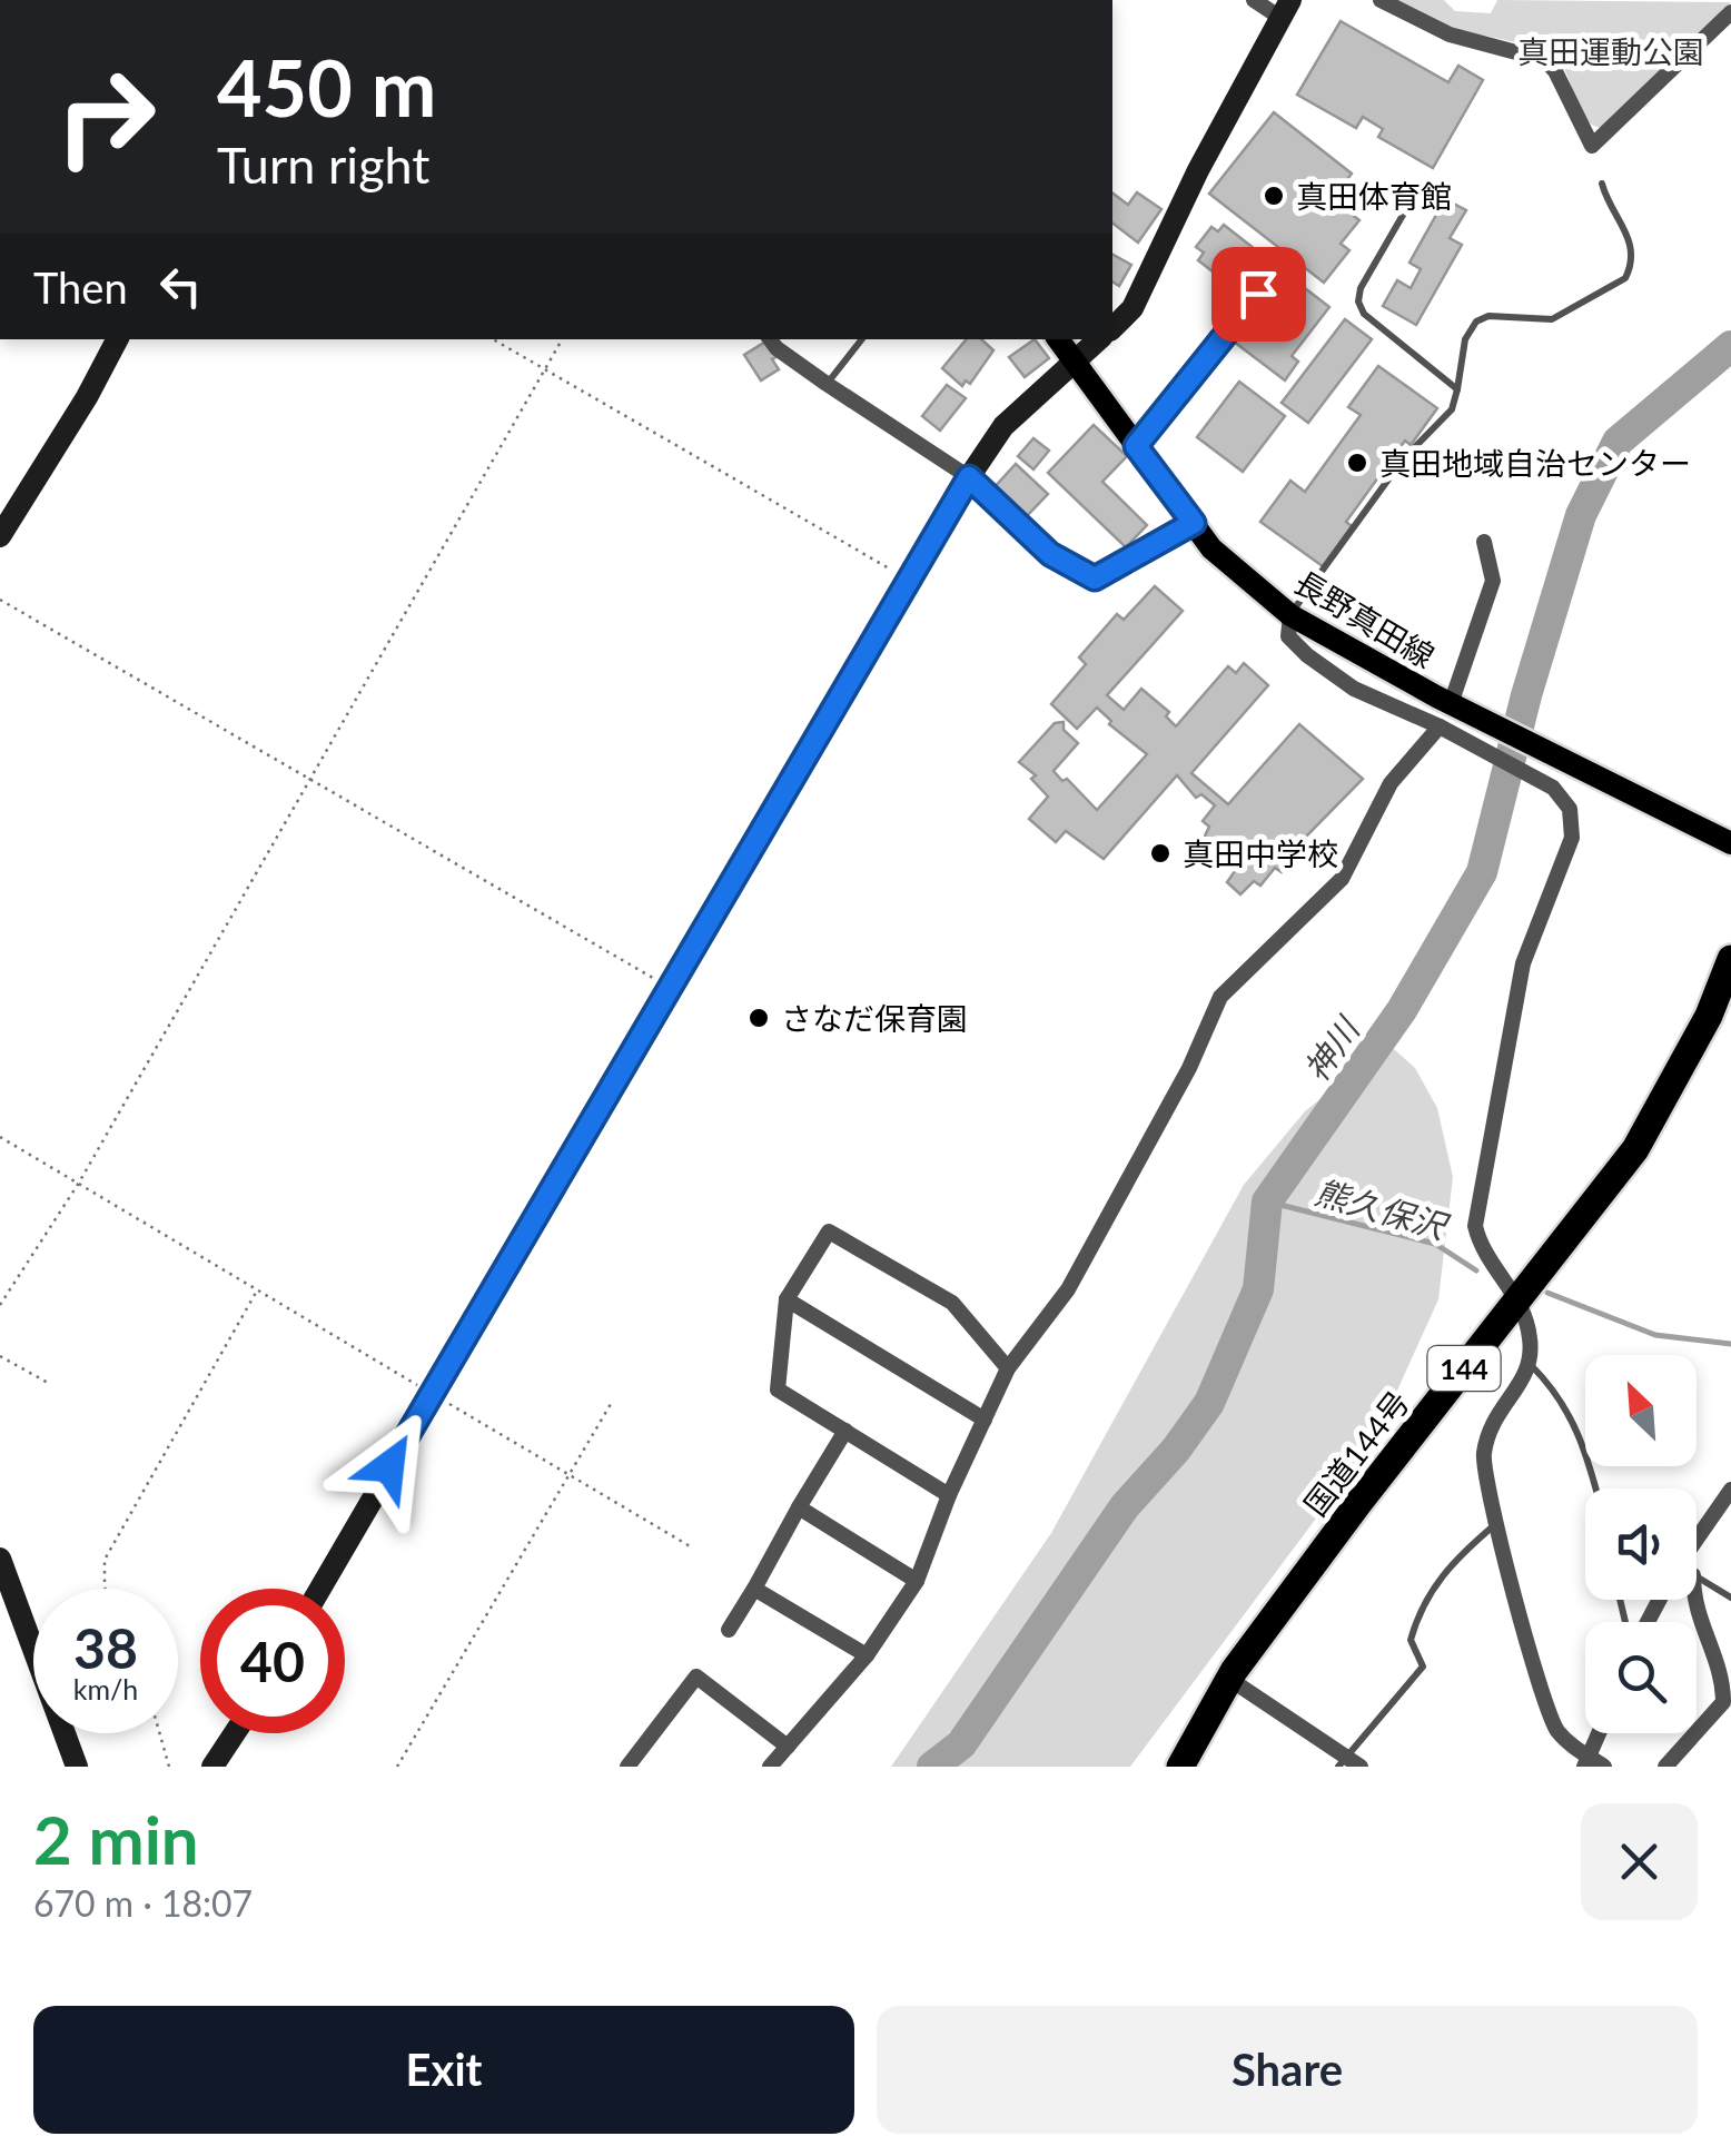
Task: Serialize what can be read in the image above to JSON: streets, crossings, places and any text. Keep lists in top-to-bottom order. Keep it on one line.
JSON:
{"streets":{"highway":["144","国道144号"],"main road":["長野真田線"]},"water":["神川","熊久保沢"],"parks":["真田運動公園"],"places":["真田体育館","真田地域自治センター","真田中学校","さなだ保育園"],"north":"top left","page":{"turn":["450 m","Turn right"],"then":"Then","speed":"38 km/h","limit":"40","heading":["2 min","670 m · 18:07"],"buttons":["Exit","Share"]}}
